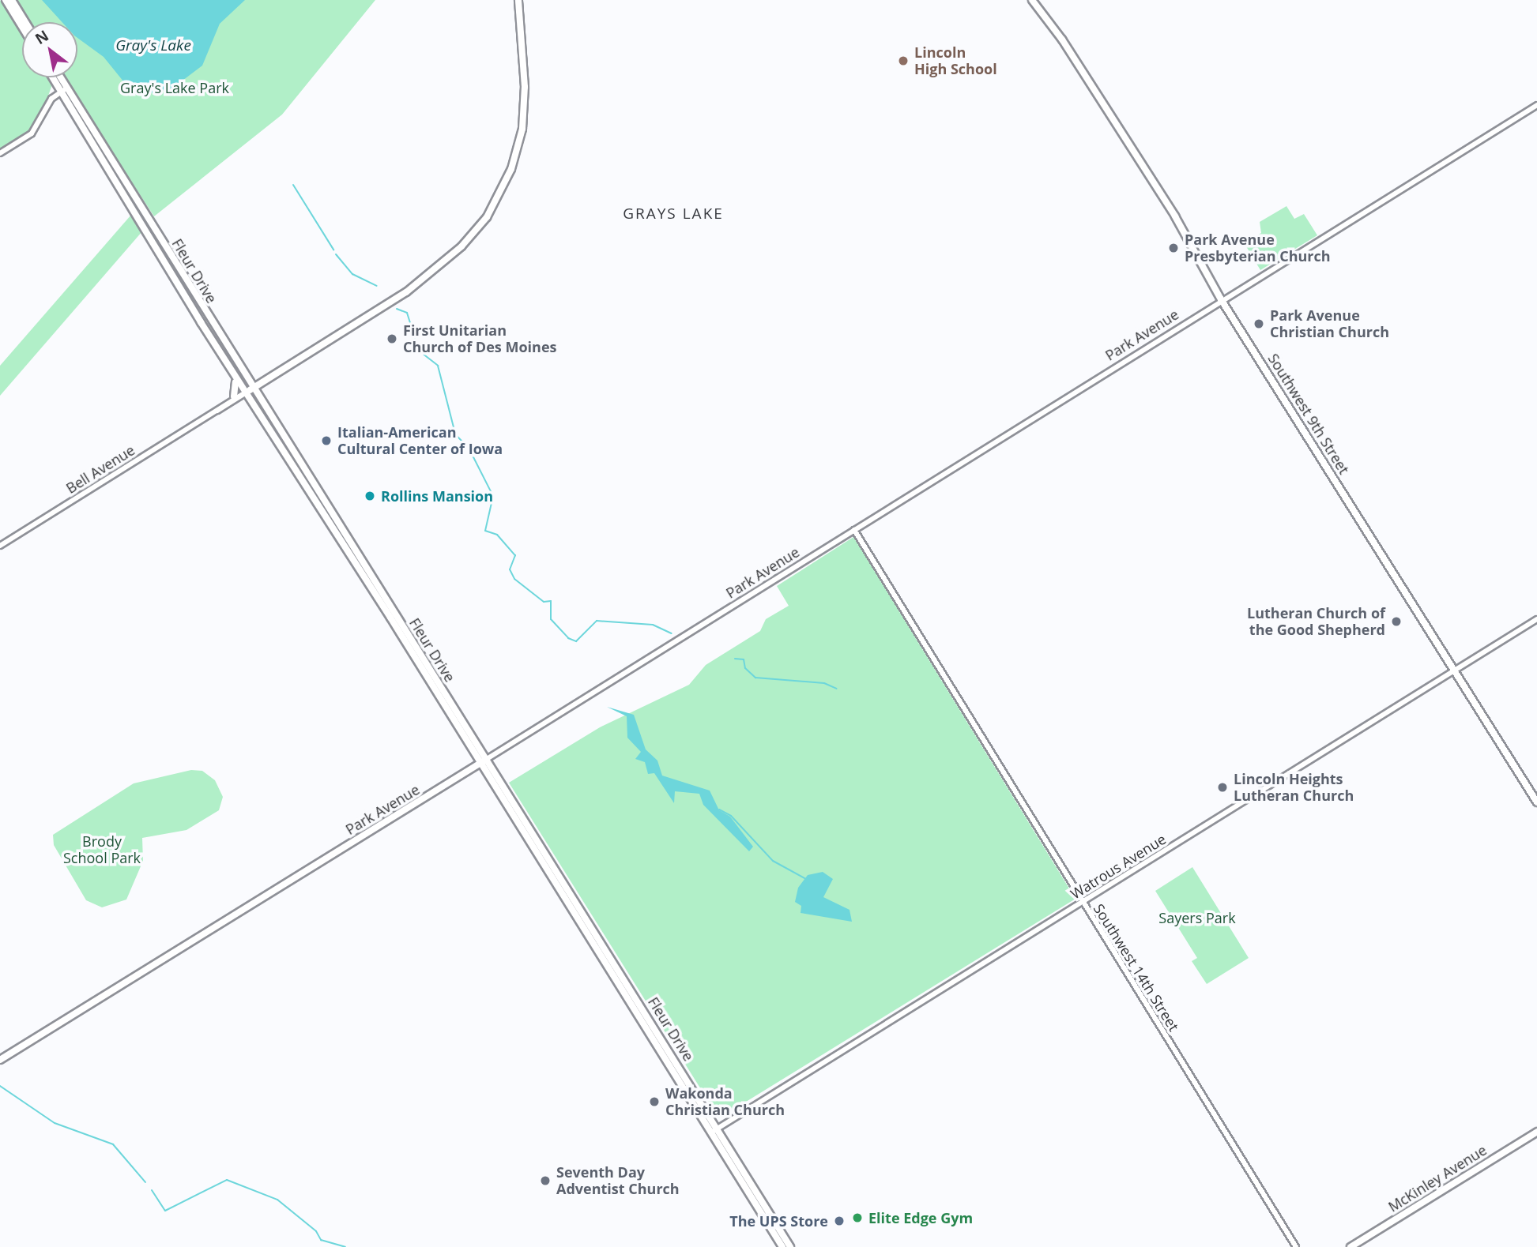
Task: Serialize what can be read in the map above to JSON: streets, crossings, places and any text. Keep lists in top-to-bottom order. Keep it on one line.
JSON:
{"streets":{"main road":["Fleur Drive","Park Avenue","Southwest 9th Street","Bell Avenue","McKinley Avenue"],"street":["Watrous Avenue","Southwest 14th Street"]},"crossings":[["Fleur Drive","Park Avenue"],["Fleur Drive","Bell Avenue"],["Fleur Drive","Watrous Avenue"],["Park Avenue","Southwest 9th Street"],["Park Avenue","Southwest 14th Street"],["Southwest 9th Street","Watrous Avenue"],["Watrous Avenue","Southwest 14th Street"]],"districts":["GRAYS LAKE"],"water":["Gray's Lake"],"parks":["Gray's Lake Park","Brody School Park","Sayers Park"],"places":["Lincoln High School","Park Avenue Presbyterian Church","Park Avenue Christian Church","First Unitarian Church of Des Moines","Italian-American Cultural Center of Iowa","Rollins Mansion","Lutheran Church of the Good Shepherd","Lincoln Heights Lutheran Church","Wakonda Christian Church","Seventh Day Adventist Church","Elite Edge Gym","The UPS Store"],"north":"top left"}
